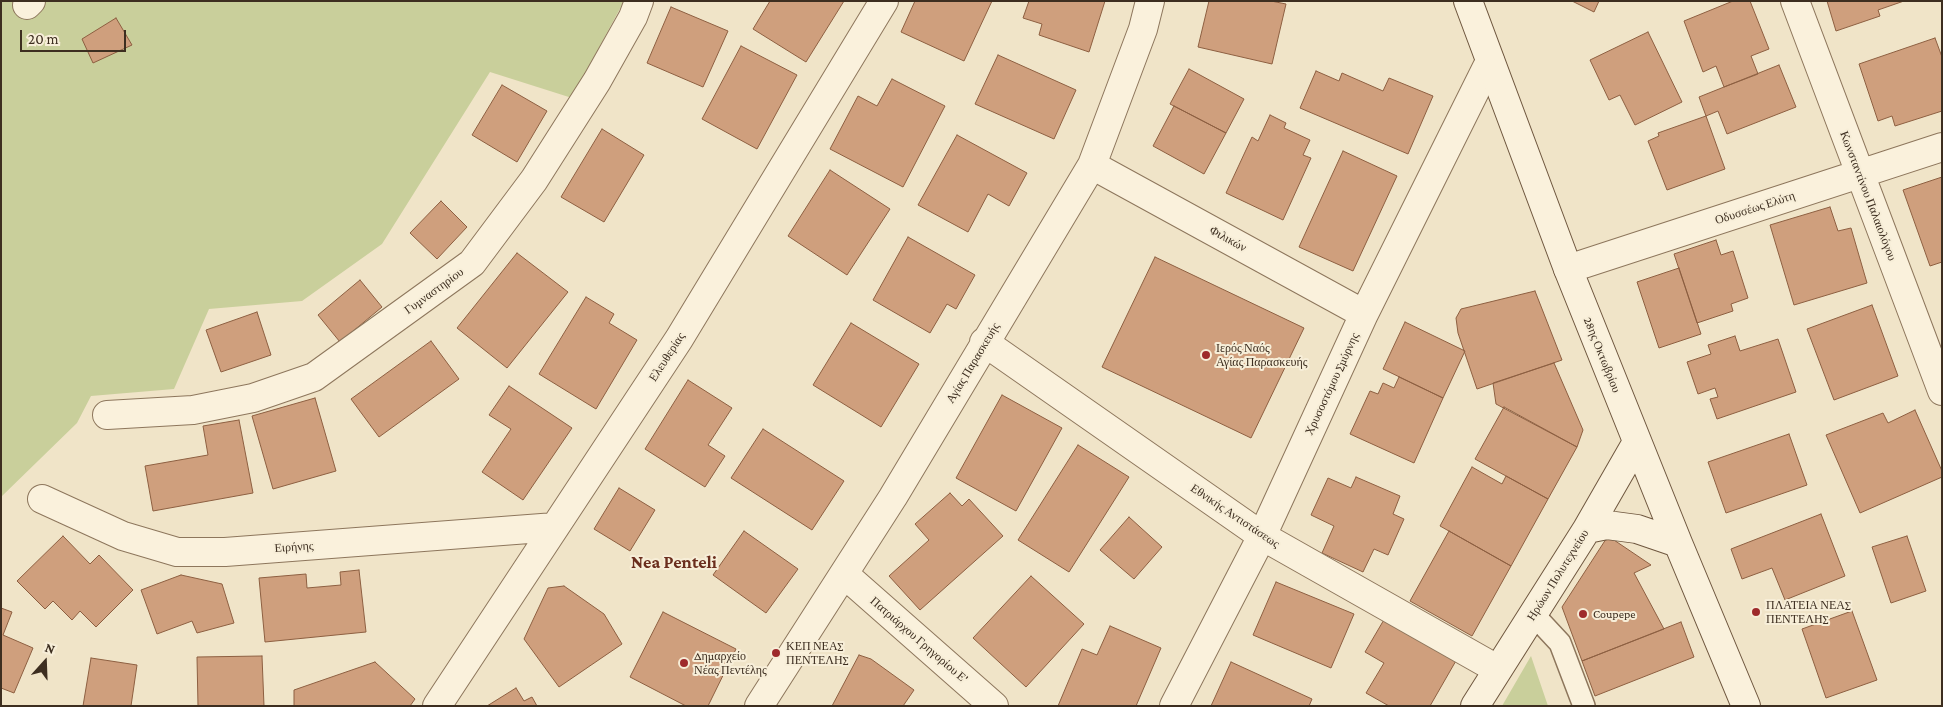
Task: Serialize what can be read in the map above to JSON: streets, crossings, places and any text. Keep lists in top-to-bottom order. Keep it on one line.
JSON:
{"streets":{"street":["Κωνσταντίνου Παλαιολόγου","Οδυσσέως Ελύτη","Φιλικών","Γυμναστηρίου","28ης Οκτωβρίου","Ελευθερίας","Αγίας Παρασκευής","Χρυσοστόμου Σμύρνης","Εθνικής Αντιστάσεως","Ειρήνης","Ηρώων Πολυτεχνείου","Πατριάρχου Γρηγορίου Ε'"]},"crossings":[["Κωνσταντίνου Παλαιολόγου","Οδυσσέως Ελύτη"],["Οδυσσέως Ελύτη","28ης Οκτωβρίου"],["Φιλικών","Αγίας Παρασκευής"],["Φιλικών","Χρυσοστόμου Σμύρνης"],["28ης Οκτωβρίου","Χρυσοστόμου Σμύρνης"],["28ης Οκτωβρίου","Ηρώων Πολυτεχνείου"],["Ελευθερίας","Ειρήνης"],["Αγίας Παρασκευής","Εθνικής Αντιστάσεως"],["Αγίας Παρασκευής","Πατριάρχου Γρηγορίου Ε'"],["Χρυσοστόμου Σμύρνης","Εθνικής Αντιστάσεως"],["Εθνικής Αντιστάσεως","Ηρώων Πολυτεχνείου"]],"districts":["Nea Penteli"],"places":["Ιερός Ναός Αγίας Παρασκευής","ΠΛΑΤΕΙΑ ΝΕΑΣ ΠΕΝΤΕΛΗΣ","Coupepe","ΚΕΠ ΝΕΑΣ ΠΕΝΤΕΛΗΣ","Δημαρχείο Νέας Πεντέλης"],"scale_bar":"20 m","north":"top"}
